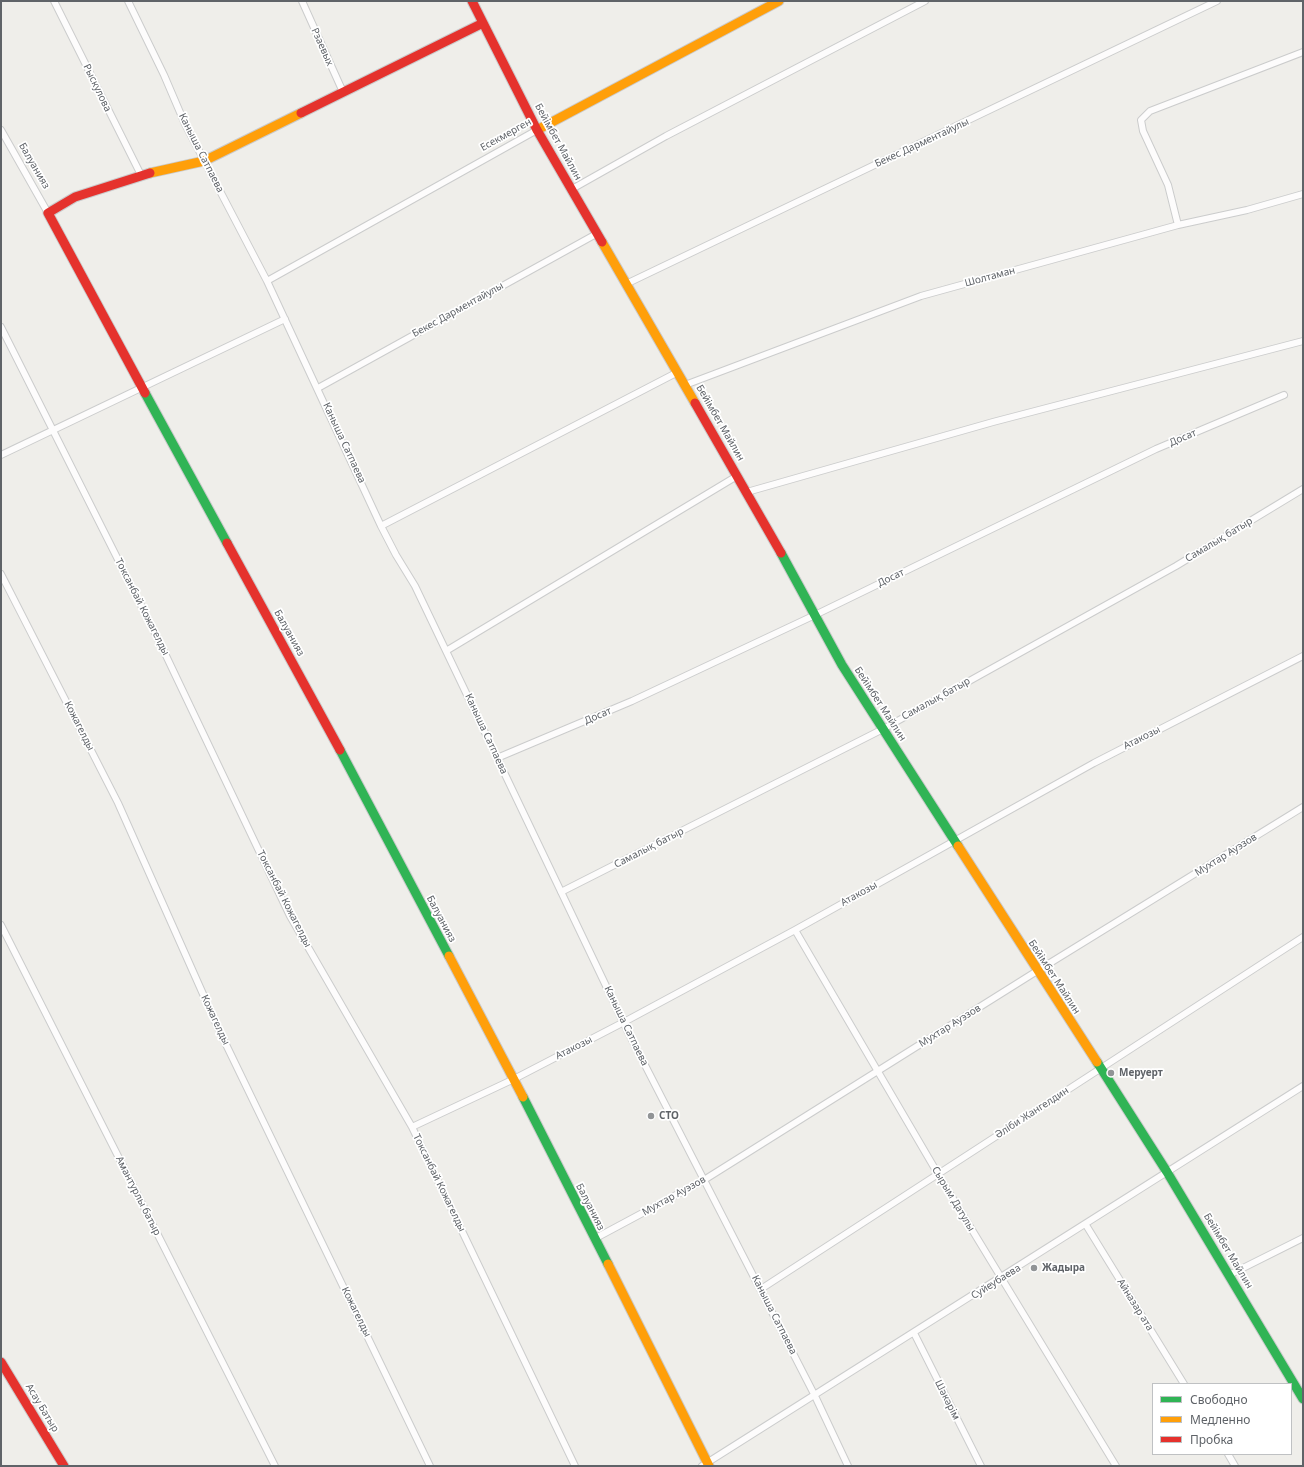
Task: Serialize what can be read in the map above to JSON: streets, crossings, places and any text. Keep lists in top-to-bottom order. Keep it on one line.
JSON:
{"streets":{"street":["Рзаевых","Рыскулова","Eсекмерген","Бейімбет Майлин","Бекес Дарментайулы","Каныша Сатпаева","Балуанияз","Шолтаман","Досат","Самалық батыр","Токсанбай Кожагелды","Кожагелды","Атакозы","Мухтар Ауэзов","Әліби Жангелдин","Амантурлы батыр","Сырым Датулы","Суйеубаева","Айназар ата","Шәкәрім","Асау Батыр"]},"crossings":[["Eсекмерген","Бейімбет Майлин"],["Eсекмерген","Каныша Сатпаева"],["Бейімбет Майлин","Бекес Дарментайулы"],["Бейімбет Майлин","Шолтаман"],["Бейімбет Майлин","Досат"],["Бейімбет Майлин","Самалық батыр"],["Бейімбет Майлин","Атакозы"],["Бейімбет Майлин","Мухтар Ауэзов"],["Бейімбет Майлин","Әліби Жангелдин"],["Бейімбет Майлин","Суйеубаева"],["Бекес Дарментайулы","Каныша Сатпаева"],["Каныша Сатпаева","Досат"],["Каныша Сатпаева","Самалық батыр"],["Каныша Сатпаева","Атакозы"],["Каныша Сатпаева","Мухтар Ауэзов"],["Каныша Сатпаева","Әліби Жангелдин"],["Каныша Сатпаева","Суйеубаева"],["Балуанияз","Атакозы"],["Балуанияз","Мухтар Ауэзов"],["Балуанияз","Суйеубаева"],["Токсанбай Кожагелды","Атакозы"],["Атакозы","Сырым Датулы"],["Мухтар Ауэзов","Сырым Датулы"],["Әліби Жангелдин","Сырым Датулы"],["Сырым Датулы","Суйеубаева"],["Суйеубаева","Айназар ата"],["Суйеубаева","Шәкәрім"]],"places":["Меруерт","CTO","Жадыра"],"legend":["Свободно","Медленно","Пробка"]}
